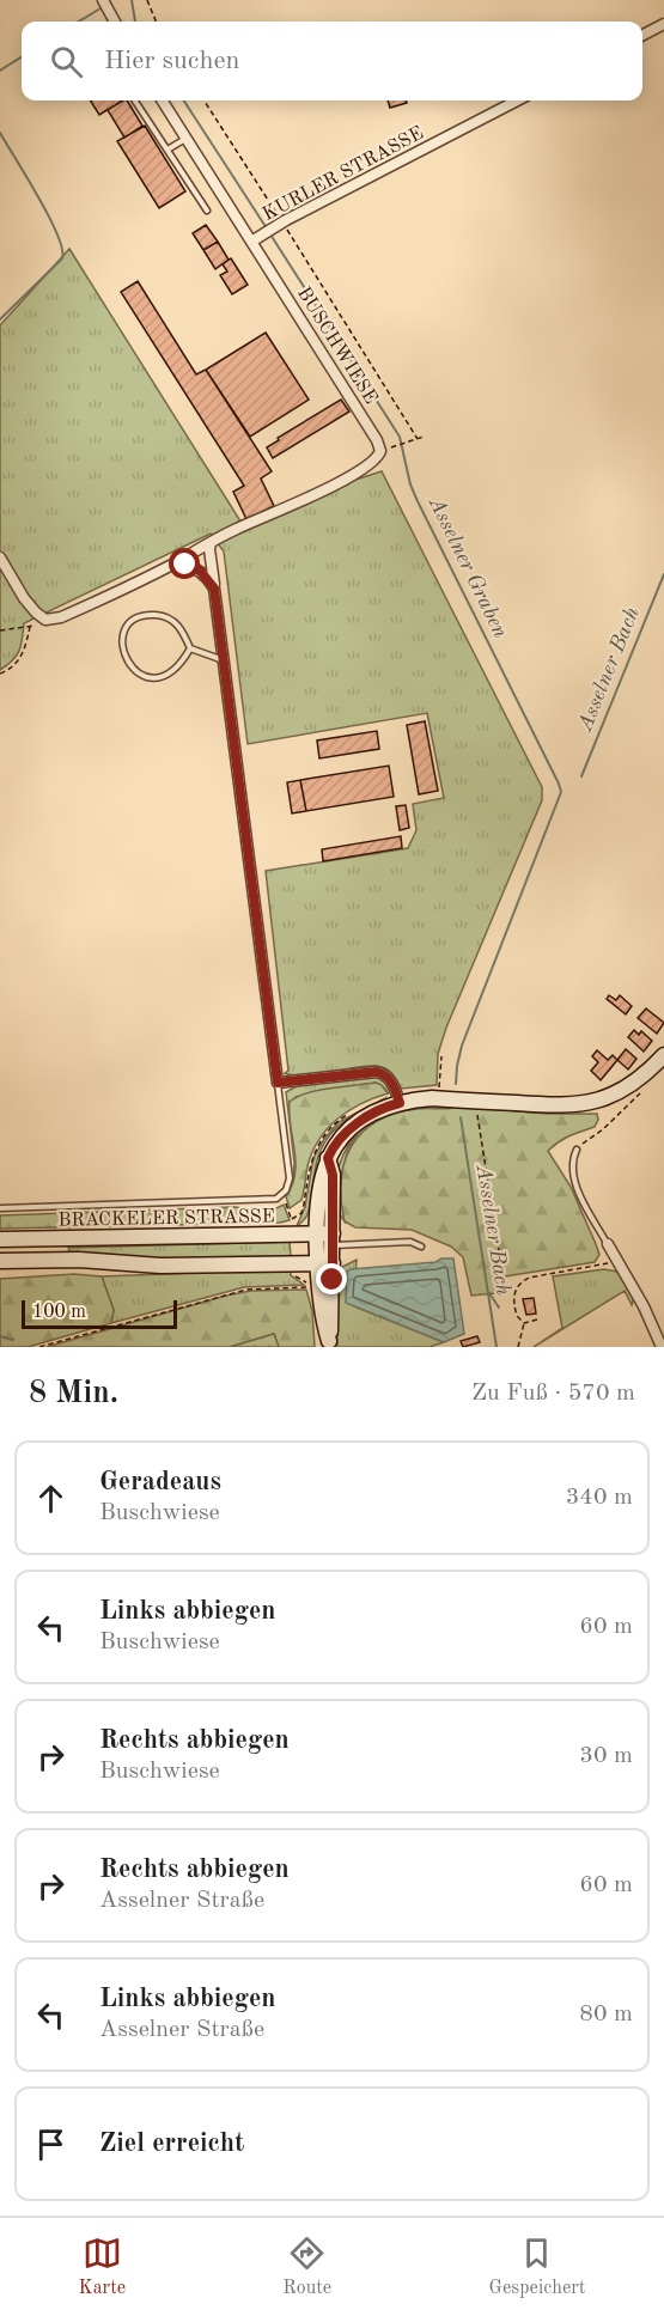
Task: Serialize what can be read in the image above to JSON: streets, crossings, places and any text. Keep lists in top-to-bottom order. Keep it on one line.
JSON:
{"streets":{"main road":["BRACKELER STRASSE"],"street":["KURLER STRASSE","BUSCHWIESE"]},"crossings":[["KURLER STRASSE","BUSCHWIESE"]],"water":["Asselner Graben","Asselner Bach"],"scale_bar":"100 m","page":{"search":"Hier suchen","scale":"100 m","heading":["8 Min.","Zu Fuß · 570 m"],"list":[["Geradeaus","Buschwiese","340 m"],["Links abbiegen","Buschwiese","60 m"],["Rechts abbiegen","Buschwiese","30 m"],["Rechts abbiegen","Asselner Straße","60 m"],["Links abbiegen","Asselner Straße","80 m"],"Ziel erreicht"],"nav":["Karte","Route","Gespeichert"]}}
